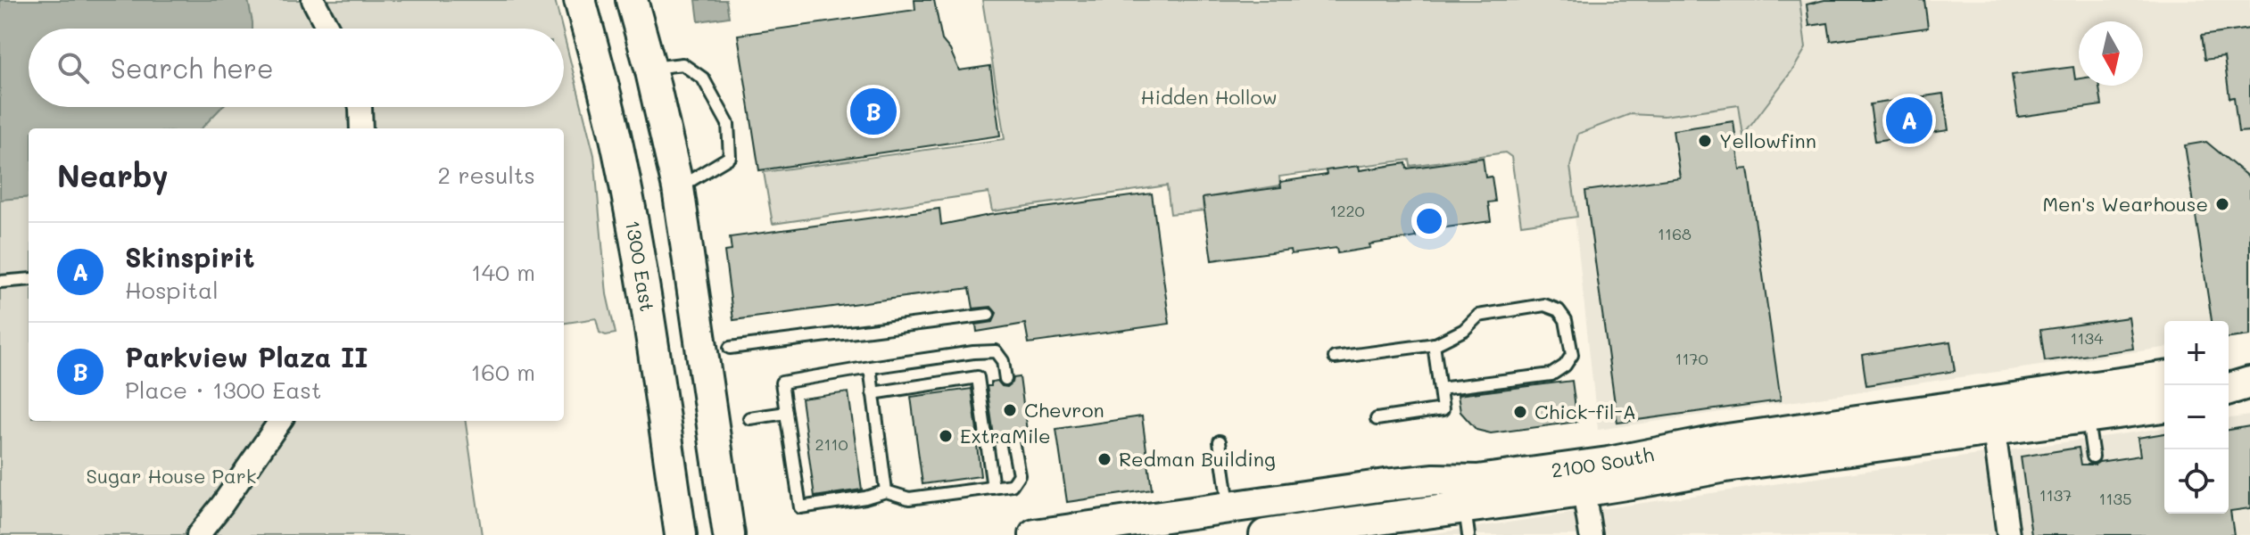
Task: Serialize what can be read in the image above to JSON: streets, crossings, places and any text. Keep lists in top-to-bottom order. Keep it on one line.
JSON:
{"streets":{"main road":["1300 East","2100 South"]},"parks":["Hidden Hollow","Sugar House Park"],"places":["Yellowfinn","Men's Wearhouse","Chevron","Chick-fil-A","ExtraMile","Redman Building"],"house_numbers":["1220","1168","1134","1170","2110","1137","1135"],"north":"bottom","page":{"search":"Search here","pins":["B","A"],"heading":["Nearby","2 results"],"list":[{"mark":"A","name":"Skinspirit","note":"Hospital","value":"140 m"},{"mark":"B","name":"Parkview Plaza II","note":"Place · 1300 East","value":"160 m"}],"map_buttons":["+","−"]}}
